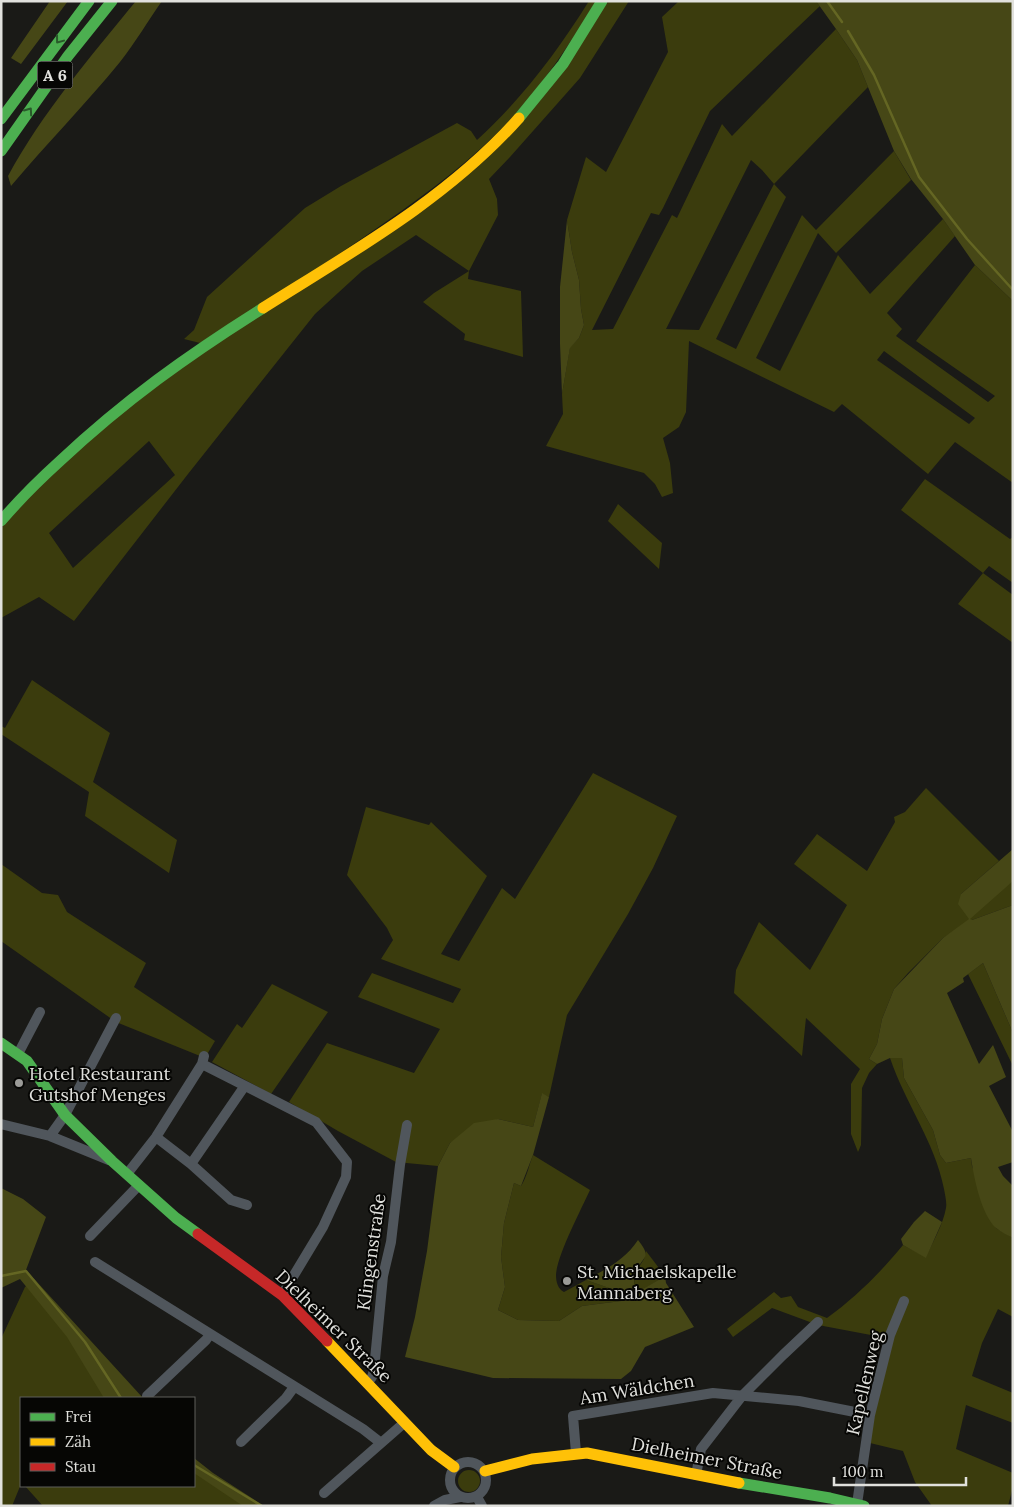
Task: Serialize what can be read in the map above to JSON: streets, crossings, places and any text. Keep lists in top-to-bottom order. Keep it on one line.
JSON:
{"streets":{"main road":["A 6","Dielheimer Straße"],"street":["Klingenstraße","Kapellenweg","Am Wäldchen"]},"crossings":[["Klingenstraße","Dielheimer Straße"],["Dielheimer Straße","Kapellenweg"],["Dielheimer Straße","Am Wäldchen"]],"places":["Hotel Restaurant Gutshof Menges","St. Michaelskapelle Mannaberg"],"legend":["Frei","Zäh","Stau"],"scale_bar":"100 m"}
